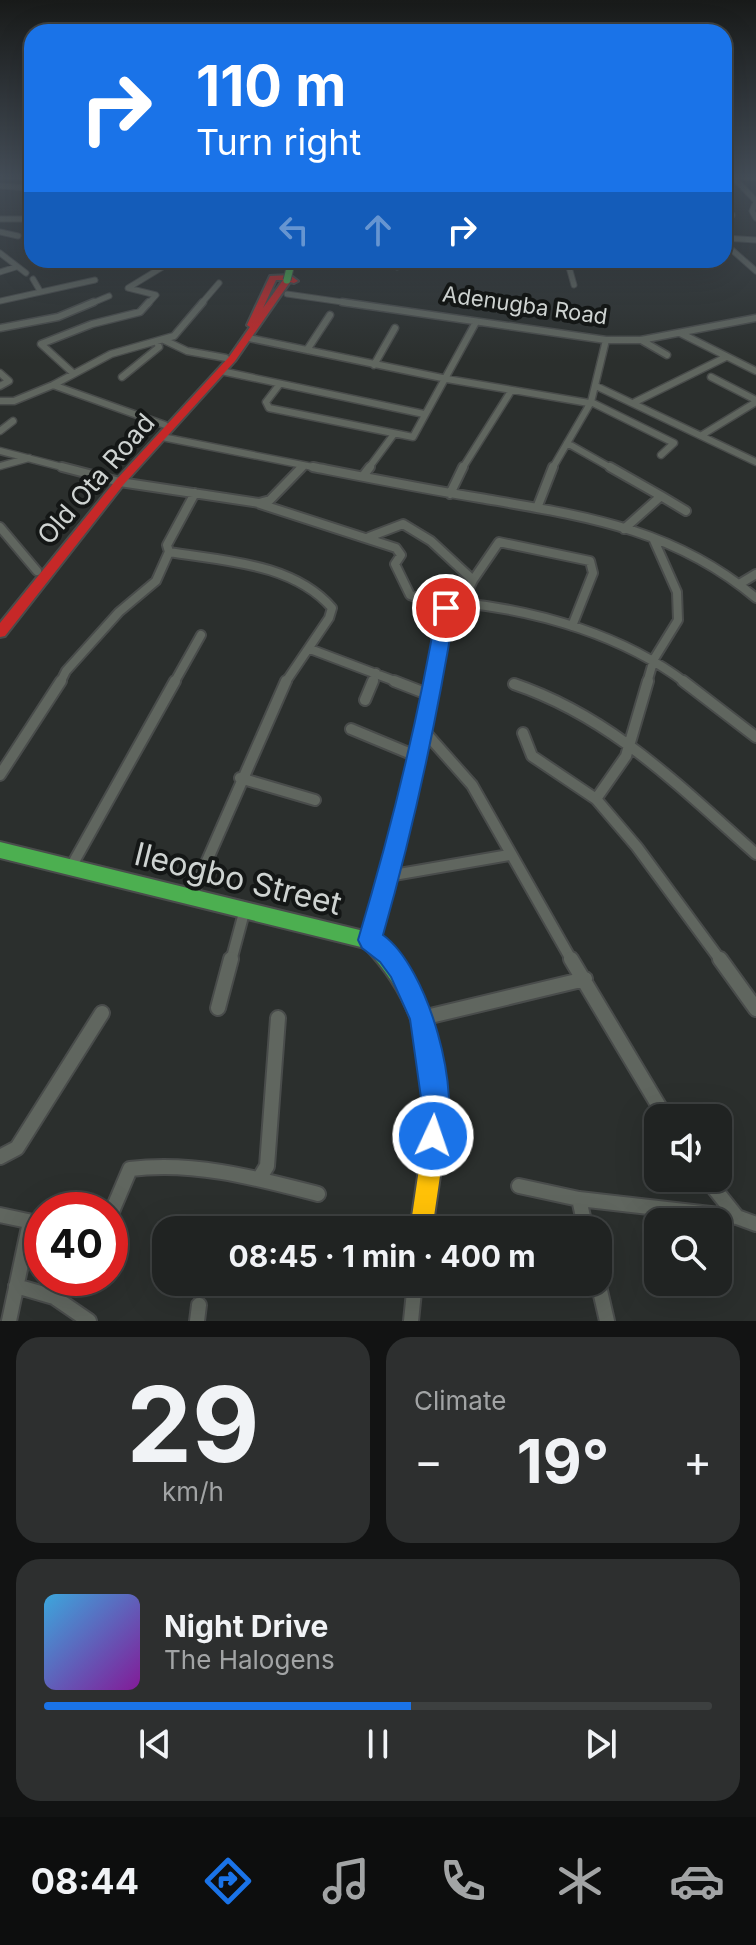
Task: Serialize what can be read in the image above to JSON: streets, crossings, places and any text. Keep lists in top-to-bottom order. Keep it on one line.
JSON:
{"streets":{"street":["Adenugba Road","Old Ota Road","Ileogbo Street"]},"page":{"turn":["110 m","Turn right"],"limit":"40","trip":"08:45 · 1 min · 400 m","tile":[["29","km/h"],"Climate"],"heat":["−","19°","+"],"song":["Night Drive","The Halogens"],"tabs":"08:44"}}
